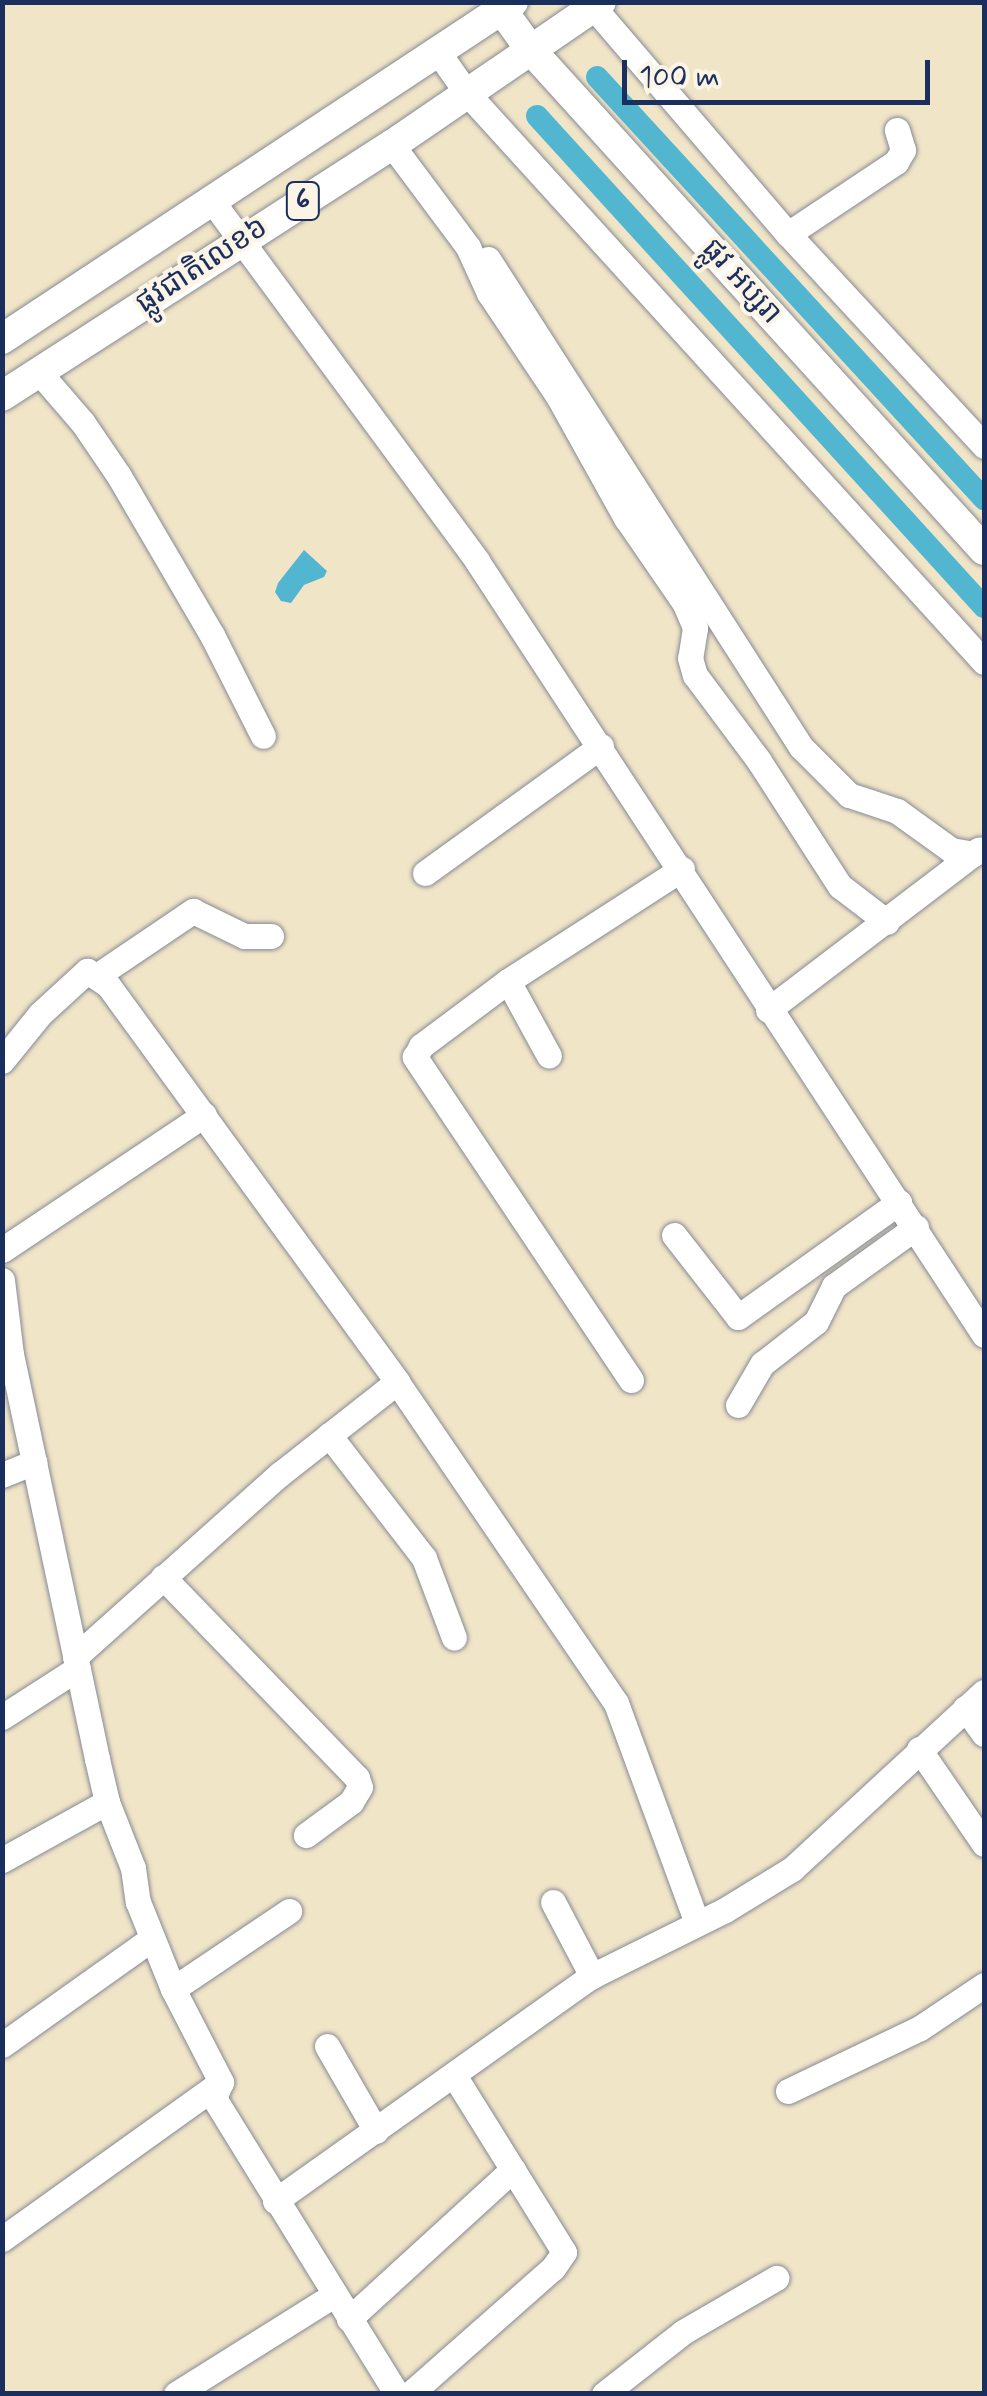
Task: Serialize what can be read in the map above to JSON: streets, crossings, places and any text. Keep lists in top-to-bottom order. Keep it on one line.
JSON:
{"streets":{"main road":["6","ផ្លូវជាតិលេខ៦","ផ្លូវ អប្សរា"]},"crossings":[["ផ្លូវជាតិលេខ៦","ផ្លូវ អប្សរា"]],"scale_bar":"100 m"}
